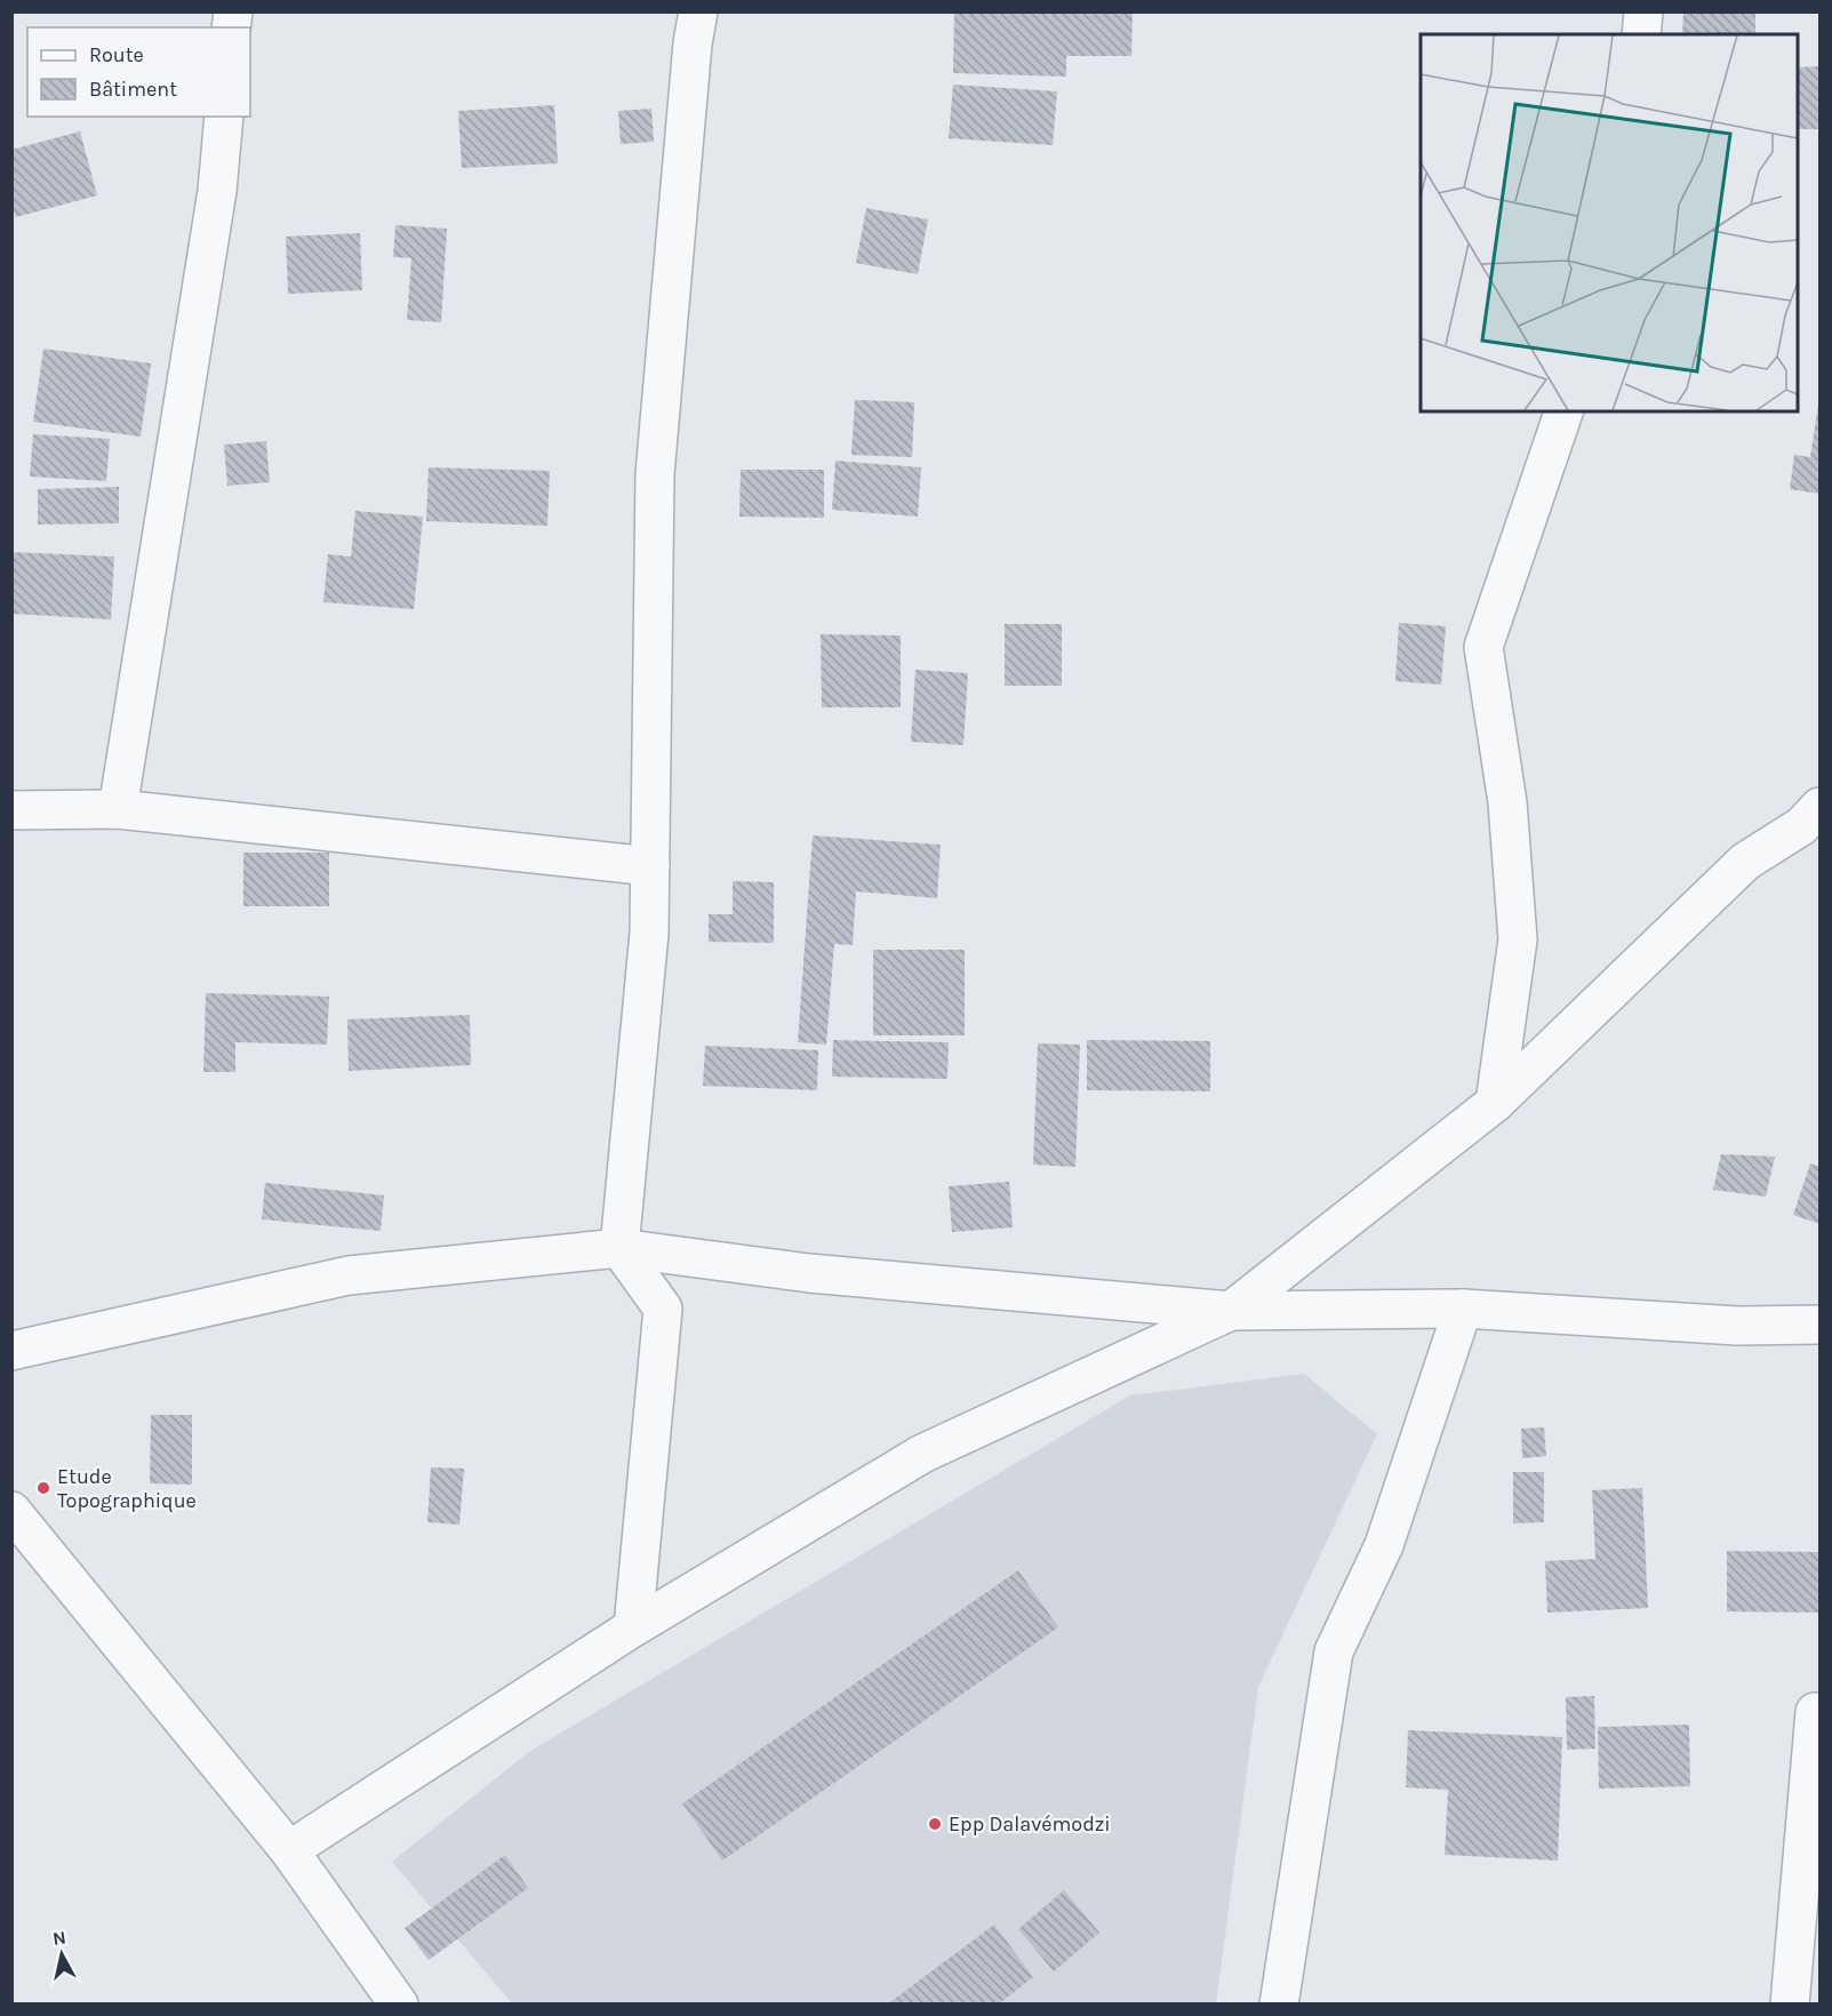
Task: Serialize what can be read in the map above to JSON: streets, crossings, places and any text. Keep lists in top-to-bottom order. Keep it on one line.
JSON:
{"places":["Etude Topographique","Epp Dalavémodzi"],"legend":["Route","Bâtiment"],"north":"top"}
